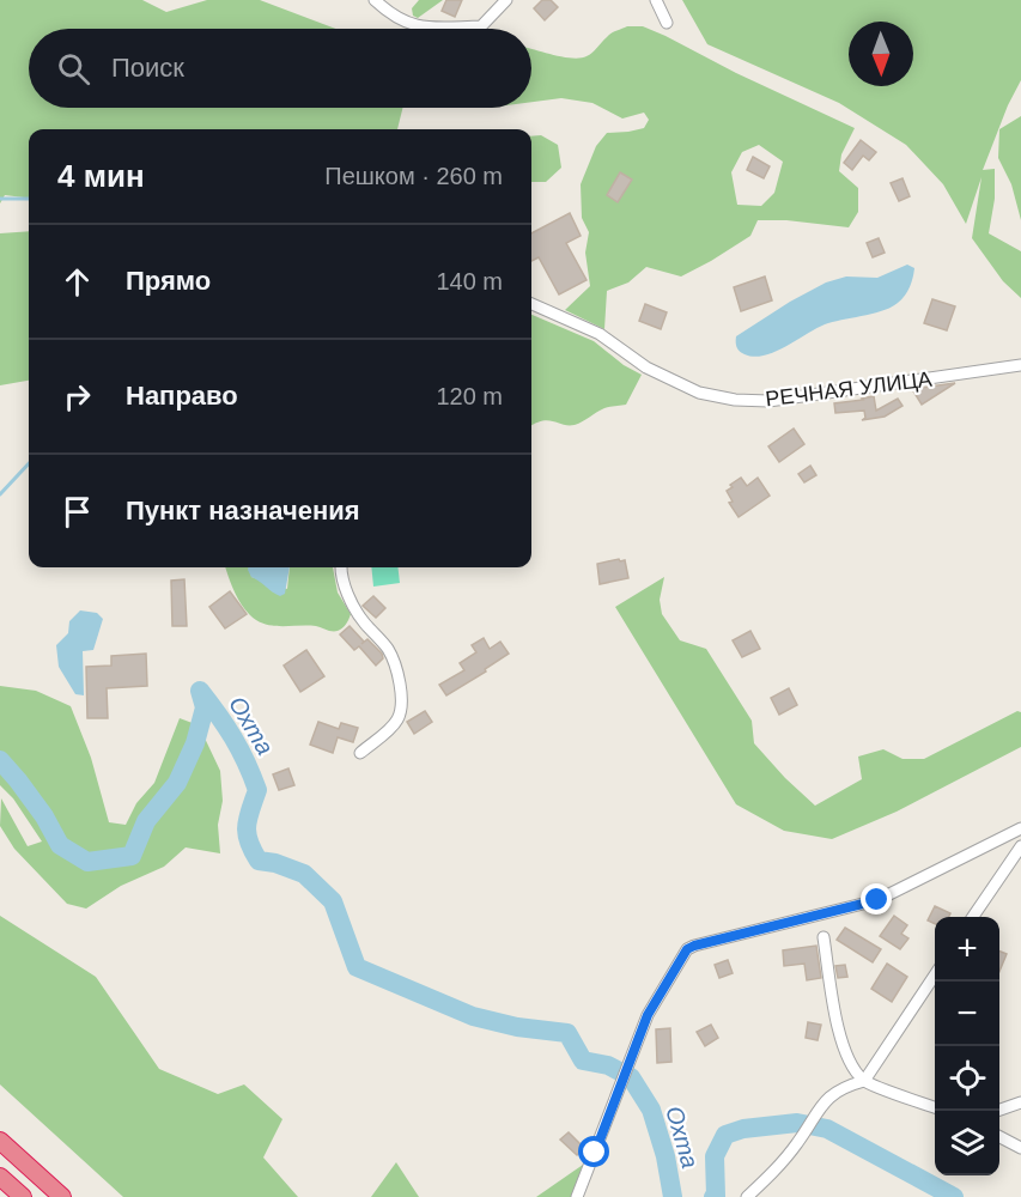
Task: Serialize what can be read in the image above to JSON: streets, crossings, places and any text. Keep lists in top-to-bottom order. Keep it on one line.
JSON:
{"streets":{"street":["РЕЧНАЯ УЛИЦА"]},"water":["Охта"],"north":"bottom","page":{"search":"Поиск","heading":["4 мин","Пешком · 260 m"],"list":[["Прямо","140 m"],["Направо","120 m"],"Пункт назначения"],"map_buttons":["+","−"]}}
